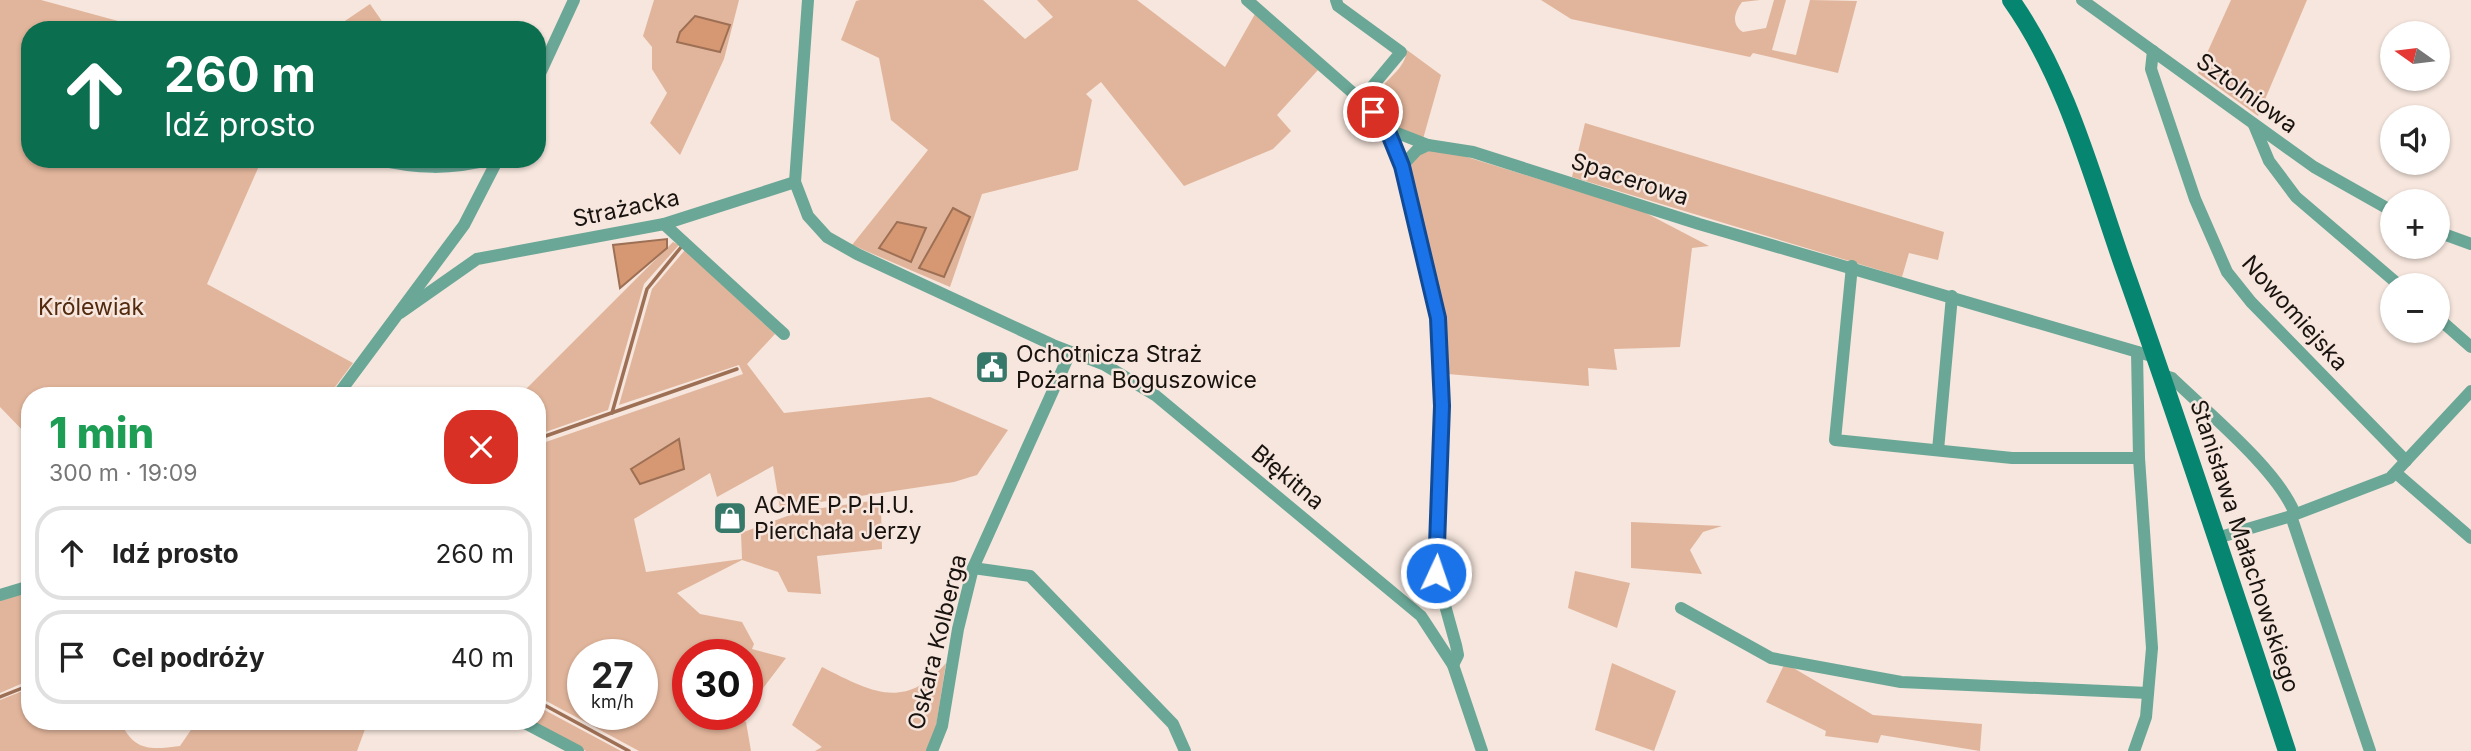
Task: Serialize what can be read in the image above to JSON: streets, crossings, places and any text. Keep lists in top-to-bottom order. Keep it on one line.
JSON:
{"streets":{"street":["Sztolniowa","Spacerowa","Strażacka","Nowomiejska","Błękitna","Stanisława Małachowskiego","Oskara Kolberga"]},"crossings":[["Sztolniowa","Nowomiejska"],["Spacerowa","Błękitna"],["Spacerowa","Stanisława Małachowskiego"],["Błękitna","Oskara Kolberga"]],"parks":["Królewiak"],"places":{"public building":["Ochotnicza Straż Pożarna Boguszowice"],"shop":["ACME P.P.H.U. Pierchała Jerzy"]},"north":"left","page":{"map_buttons":["+","−"],"turn":["260 m","Idź prosto"],"heading":["1 min","300 m · 19:09"],"list":[{"name":"Idź prosto","value":"260 m"},{"name":"Cel podróży","value":"40 m"}],"speed":"27 km/h","limit":"30"}}
